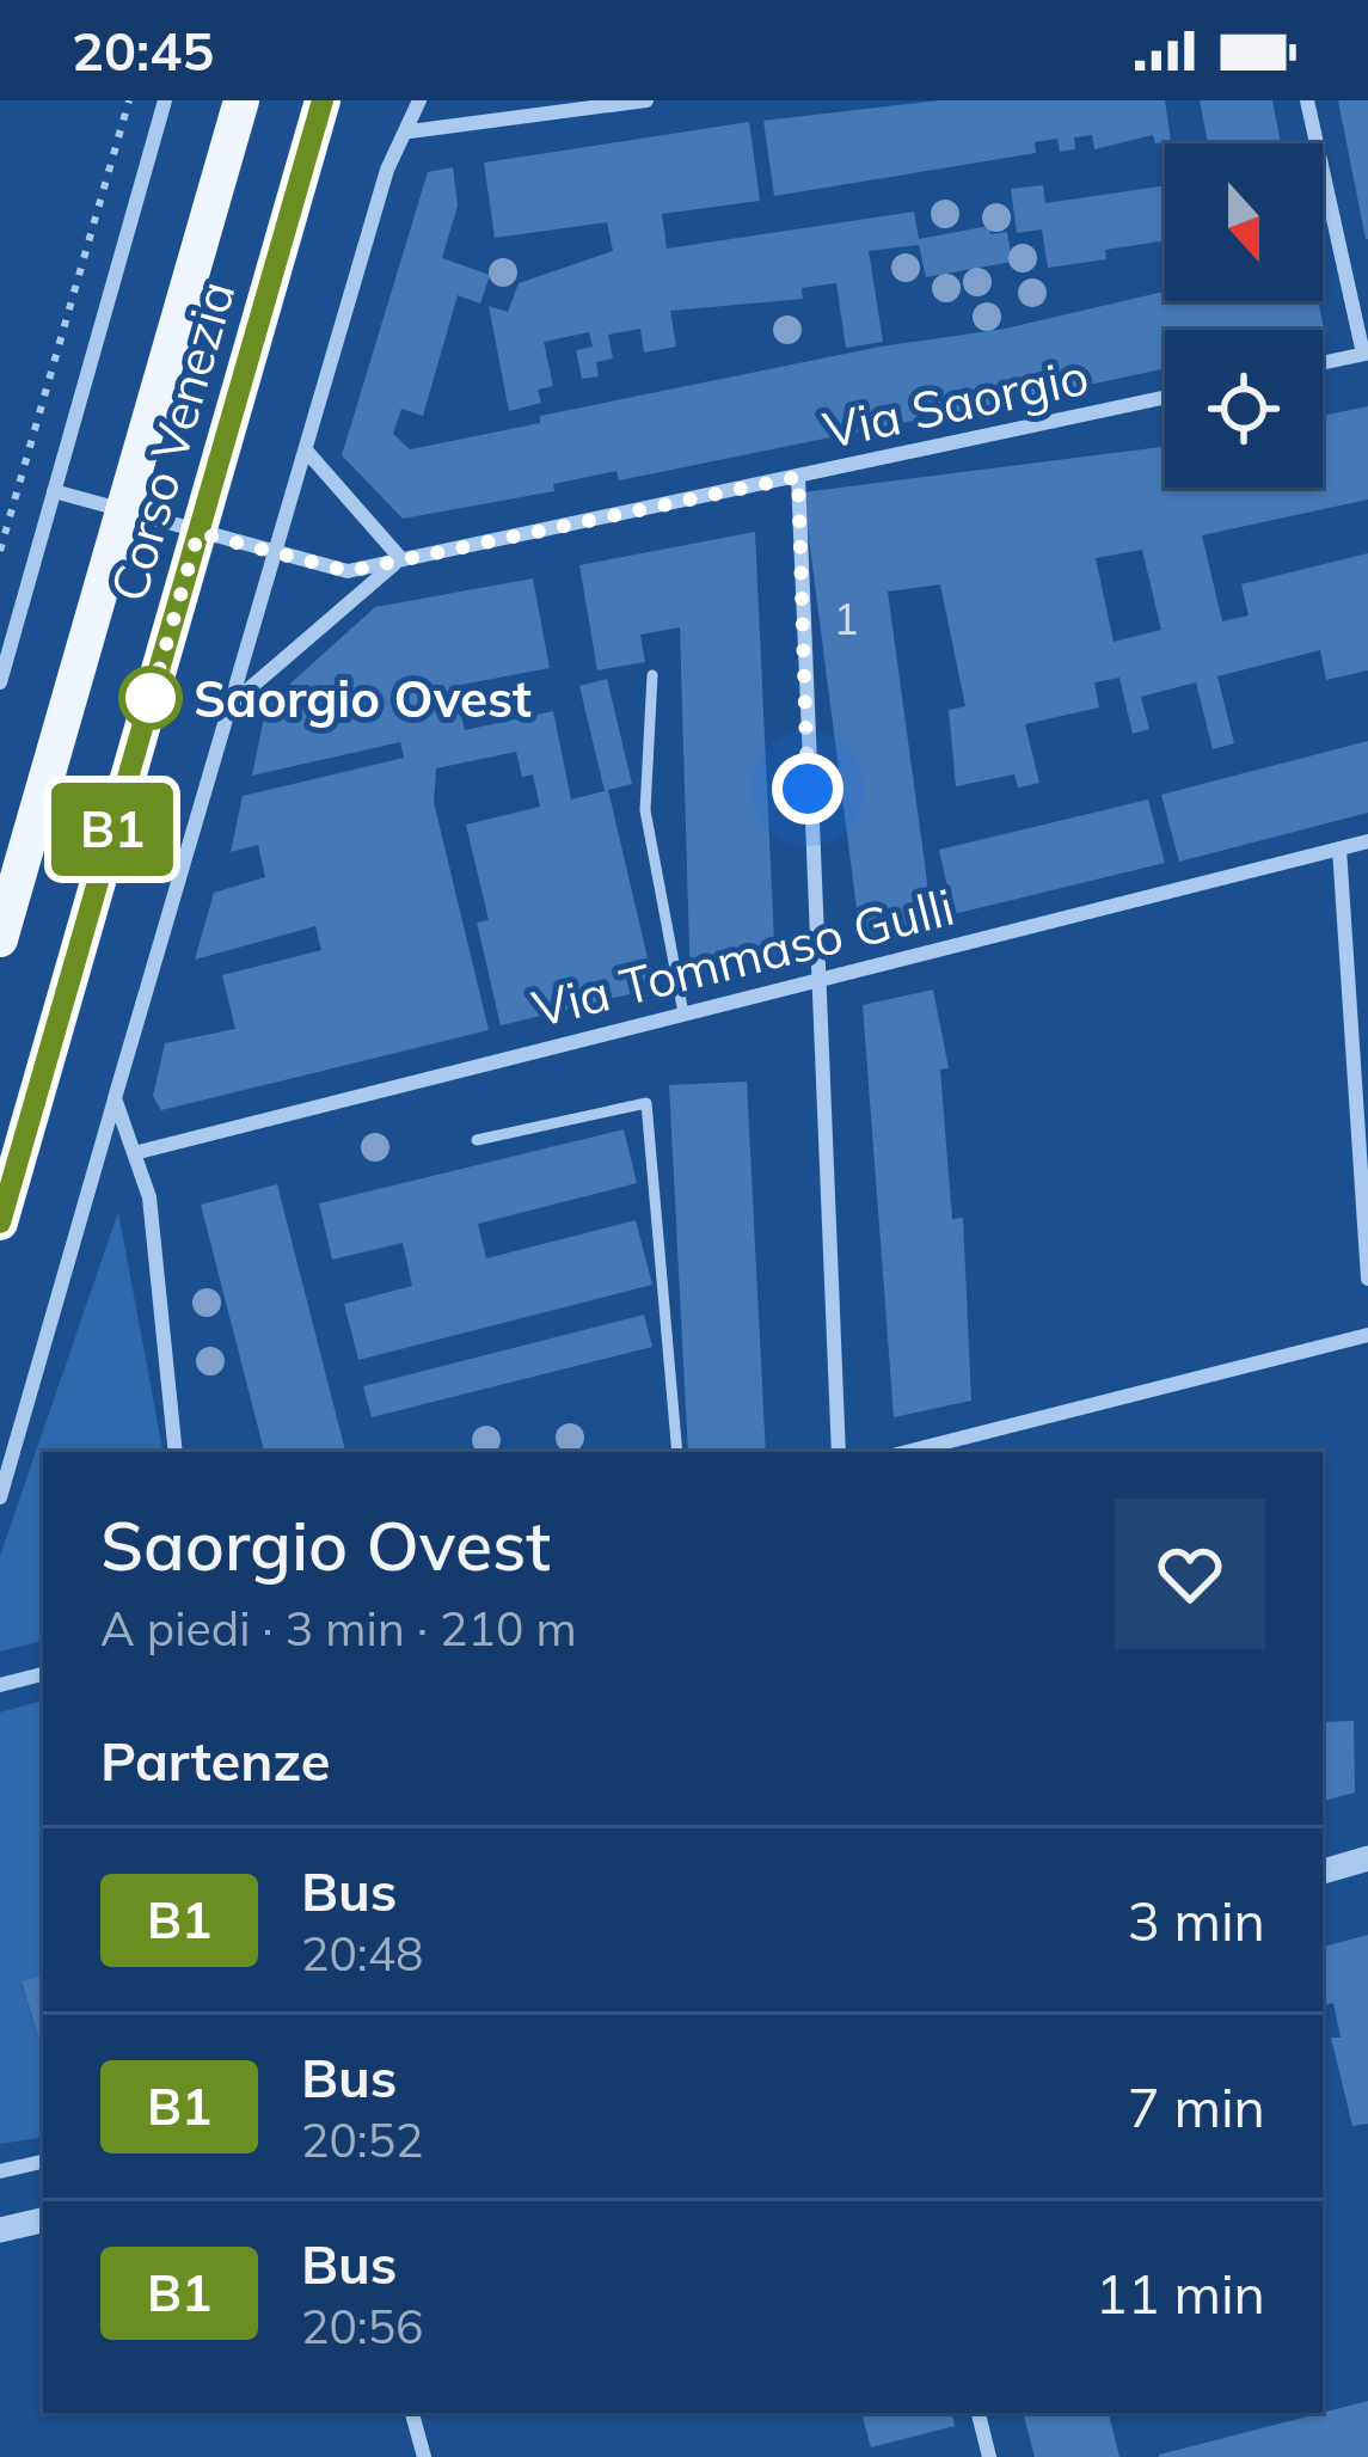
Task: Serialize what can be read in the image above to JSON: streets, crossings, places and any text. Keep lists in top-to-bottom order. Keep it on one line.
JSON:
{"streets":{"main road":["Corso Venezia"],"street":["Via Saorgio","Via Tommaso Gulli"]},"crossings":[["Via Saorgio","Corso Venezia"]],"places":["Saorgio Ovest"],"lines":["bus line B1"],"house_numbers":["1"],"north":"bottom","page":{"status":"20:45","on_map":"B1","heading":[["Saorgio Ovest","A piedi · 3 min · 210 m"],"Partenze"],"list":[{"mark":"B1","name":"Bus","note":"20:48","value":"3 min"},{"mark":"B1","name":"Bus","note":"20:52","value":"7 min"},{"mark":"B1","name":"Bus","note":"20:56","value":"11 min"}]}}
